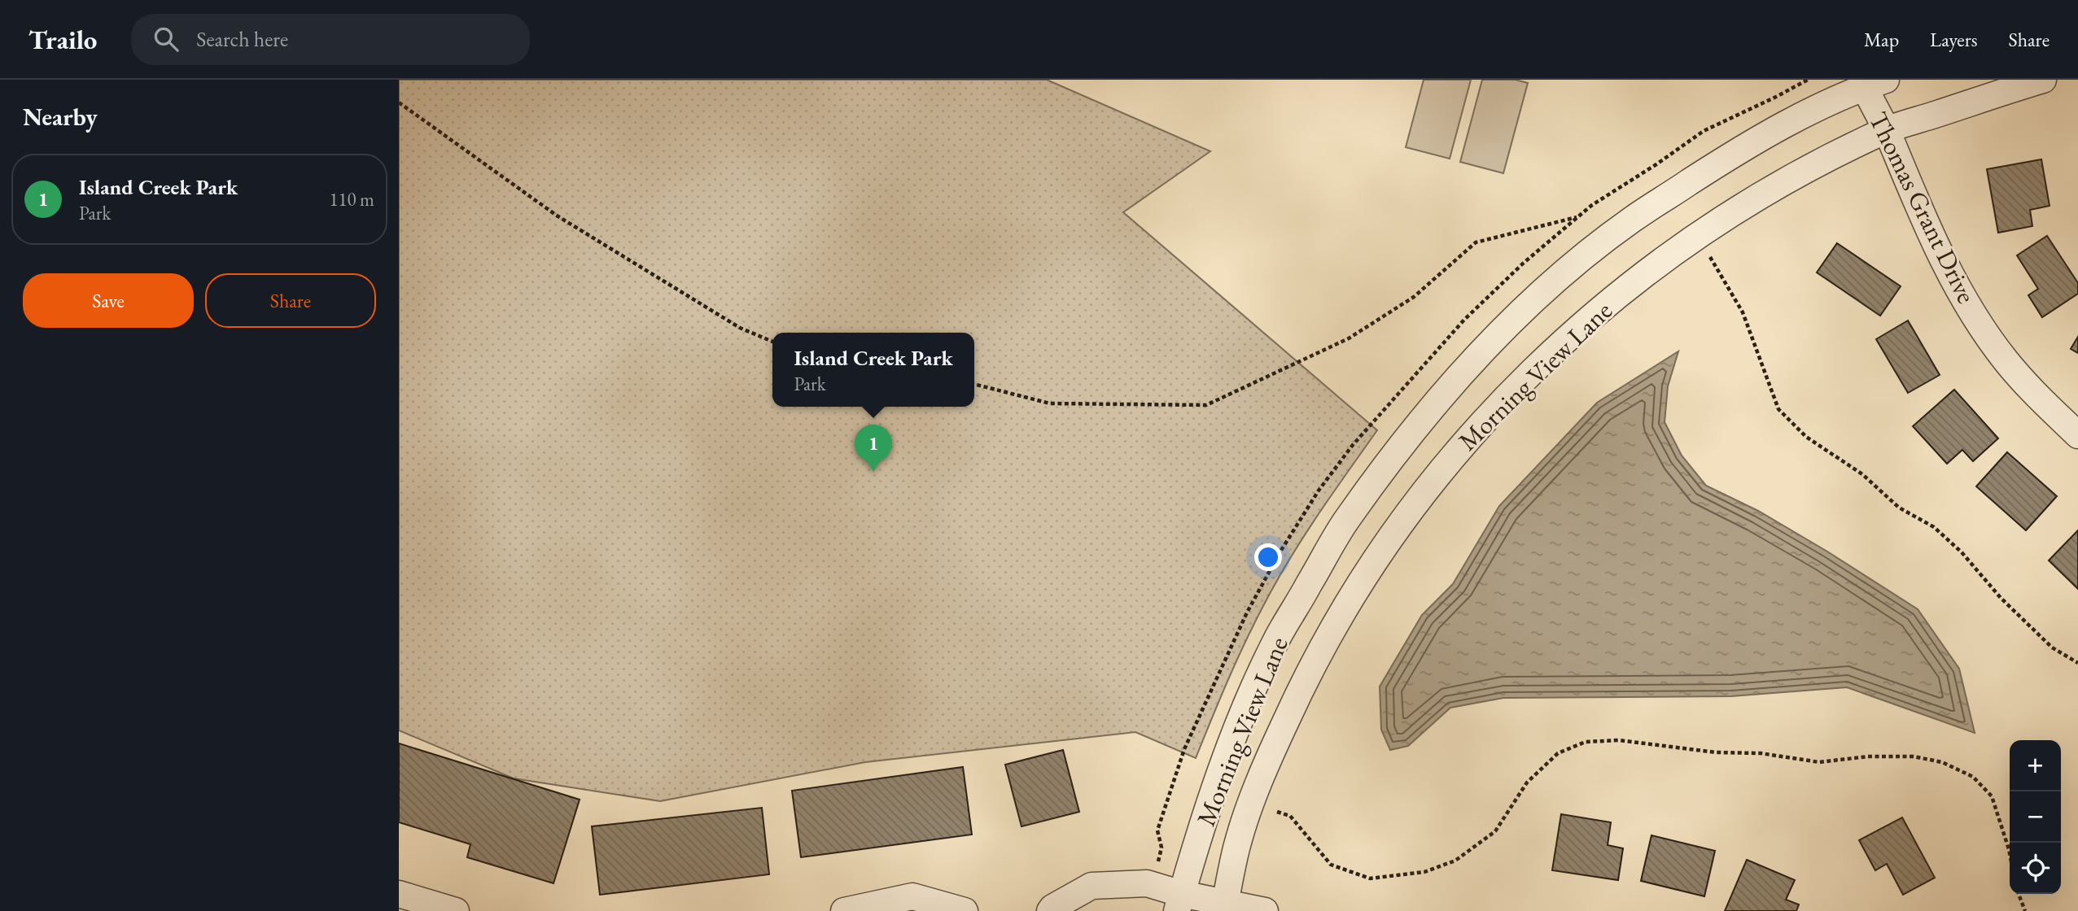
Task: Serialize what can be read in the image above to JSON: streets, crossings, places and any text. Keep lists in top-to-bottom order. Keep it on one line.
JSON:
{"streets":{"street":["Thomas Grant Drive","Morning View Lane"]},"crossings":[["Thomas Grant Drive","Morning View Lane"]],"page":{"header":"Trailo","search":"Search here","nav":["Map","Layers","Share"],"heading":"Nearby","list":[{"mark":"1","name":"Island Creek Park","note":"Park","value":"110 m"}],"buttons":["Save","Share"],"popup":["Island Creek Park","Park"],"pins":"1","map_buttons":["+","−"]}}
